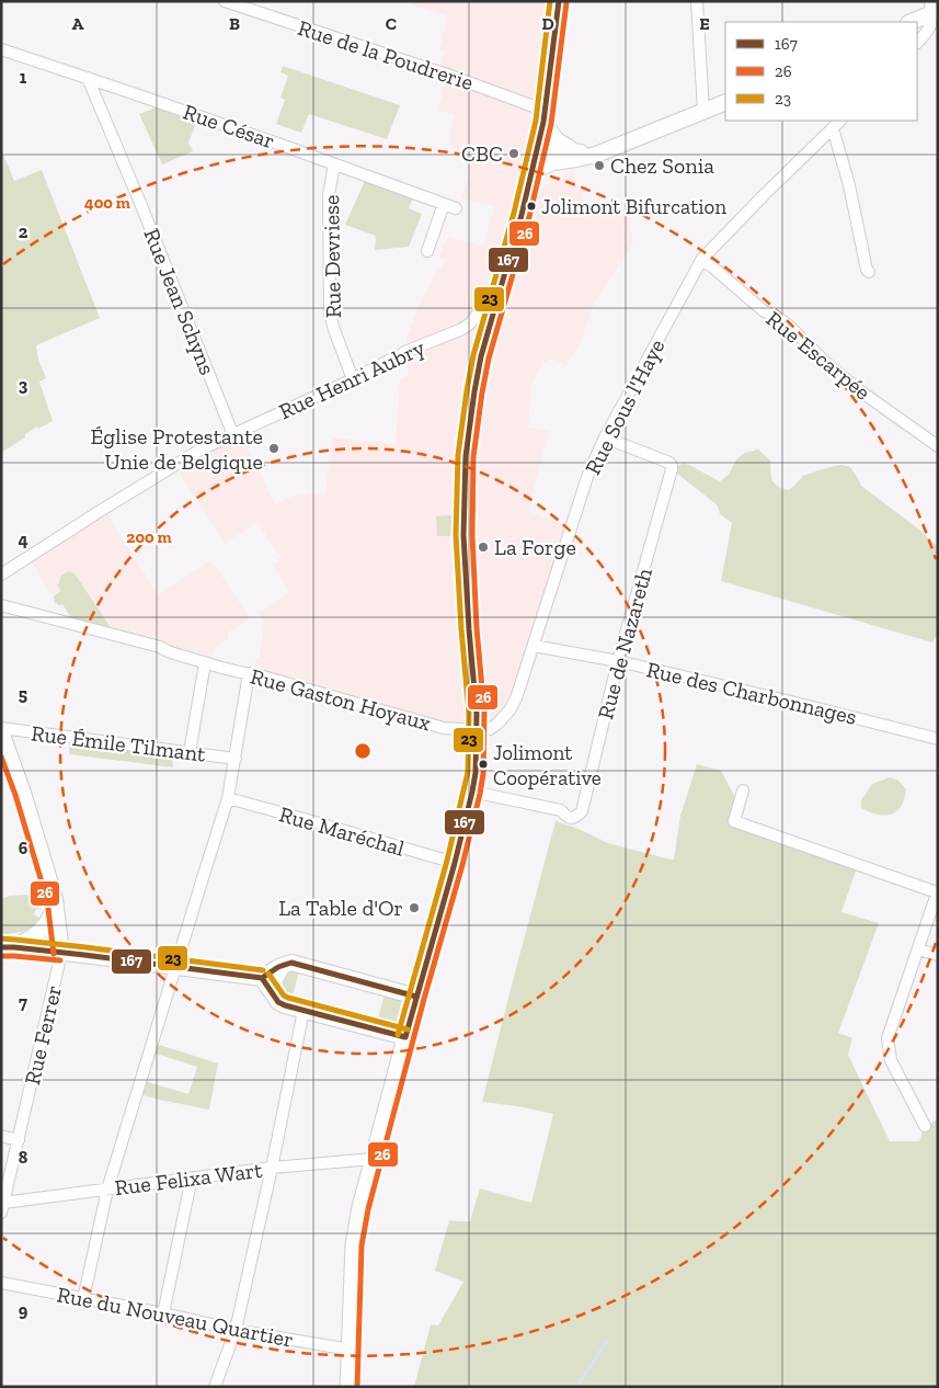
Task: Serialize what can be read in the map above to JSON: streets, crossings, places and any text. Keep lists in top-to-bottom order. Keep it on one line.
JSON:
{"streets":{"street":["Rue de la Poudrerie","Rue César","Rue Devriese","Rue Jean Schyns","Rue Escarpée","Rue Henri Aubry","Rue Sous l'Haye","Rue de Nazareth","Rue des Charbonnages","Rue Gaston Hoyaux","Rue Émile Tilmant","Rue Maréchal","Rue Ferrer","Rue Felixa Wart","Rue du Nouveau Quartier"]},"crossings":[["Rue César","Rue Devriese"],["Rue César","Rue Jean Schyns"],["Rue Devriese","Rue Henri Aubry"],["Rue Jean Schyns","Rue Henri Aubry"],["Rue Escarpée","Rue Sous l'Haye"],["Rue Sous l'Haye","Rue de Nazareth"],["Rue Sous l'Haye","Rue des Charbonnages"],["Rue Sous l'Haye","Rue Gaston Hoyaux"],["Rue de Nazareth","Rue des Charbonnages"],["Rue Émile Tilmant","Rue Ferrer"],["Rue Ferrer","Rue Felixa Wart"]],"places":["CBC","Chez Sonia","Jolimont Bifurcation","Église Protestante Unie de Belgique","La Forge","Jolimont Coopérative","La Table d'Or"],"lines":["transit line 167","transit line 23","transit line 26"],"legend":["167","26","23"],"grid":{"columns":["A","B","C","D","E"],"rows":["1","2","3","4","5","6","7","8","9"]},"rings":["400 m","200 m"]}
